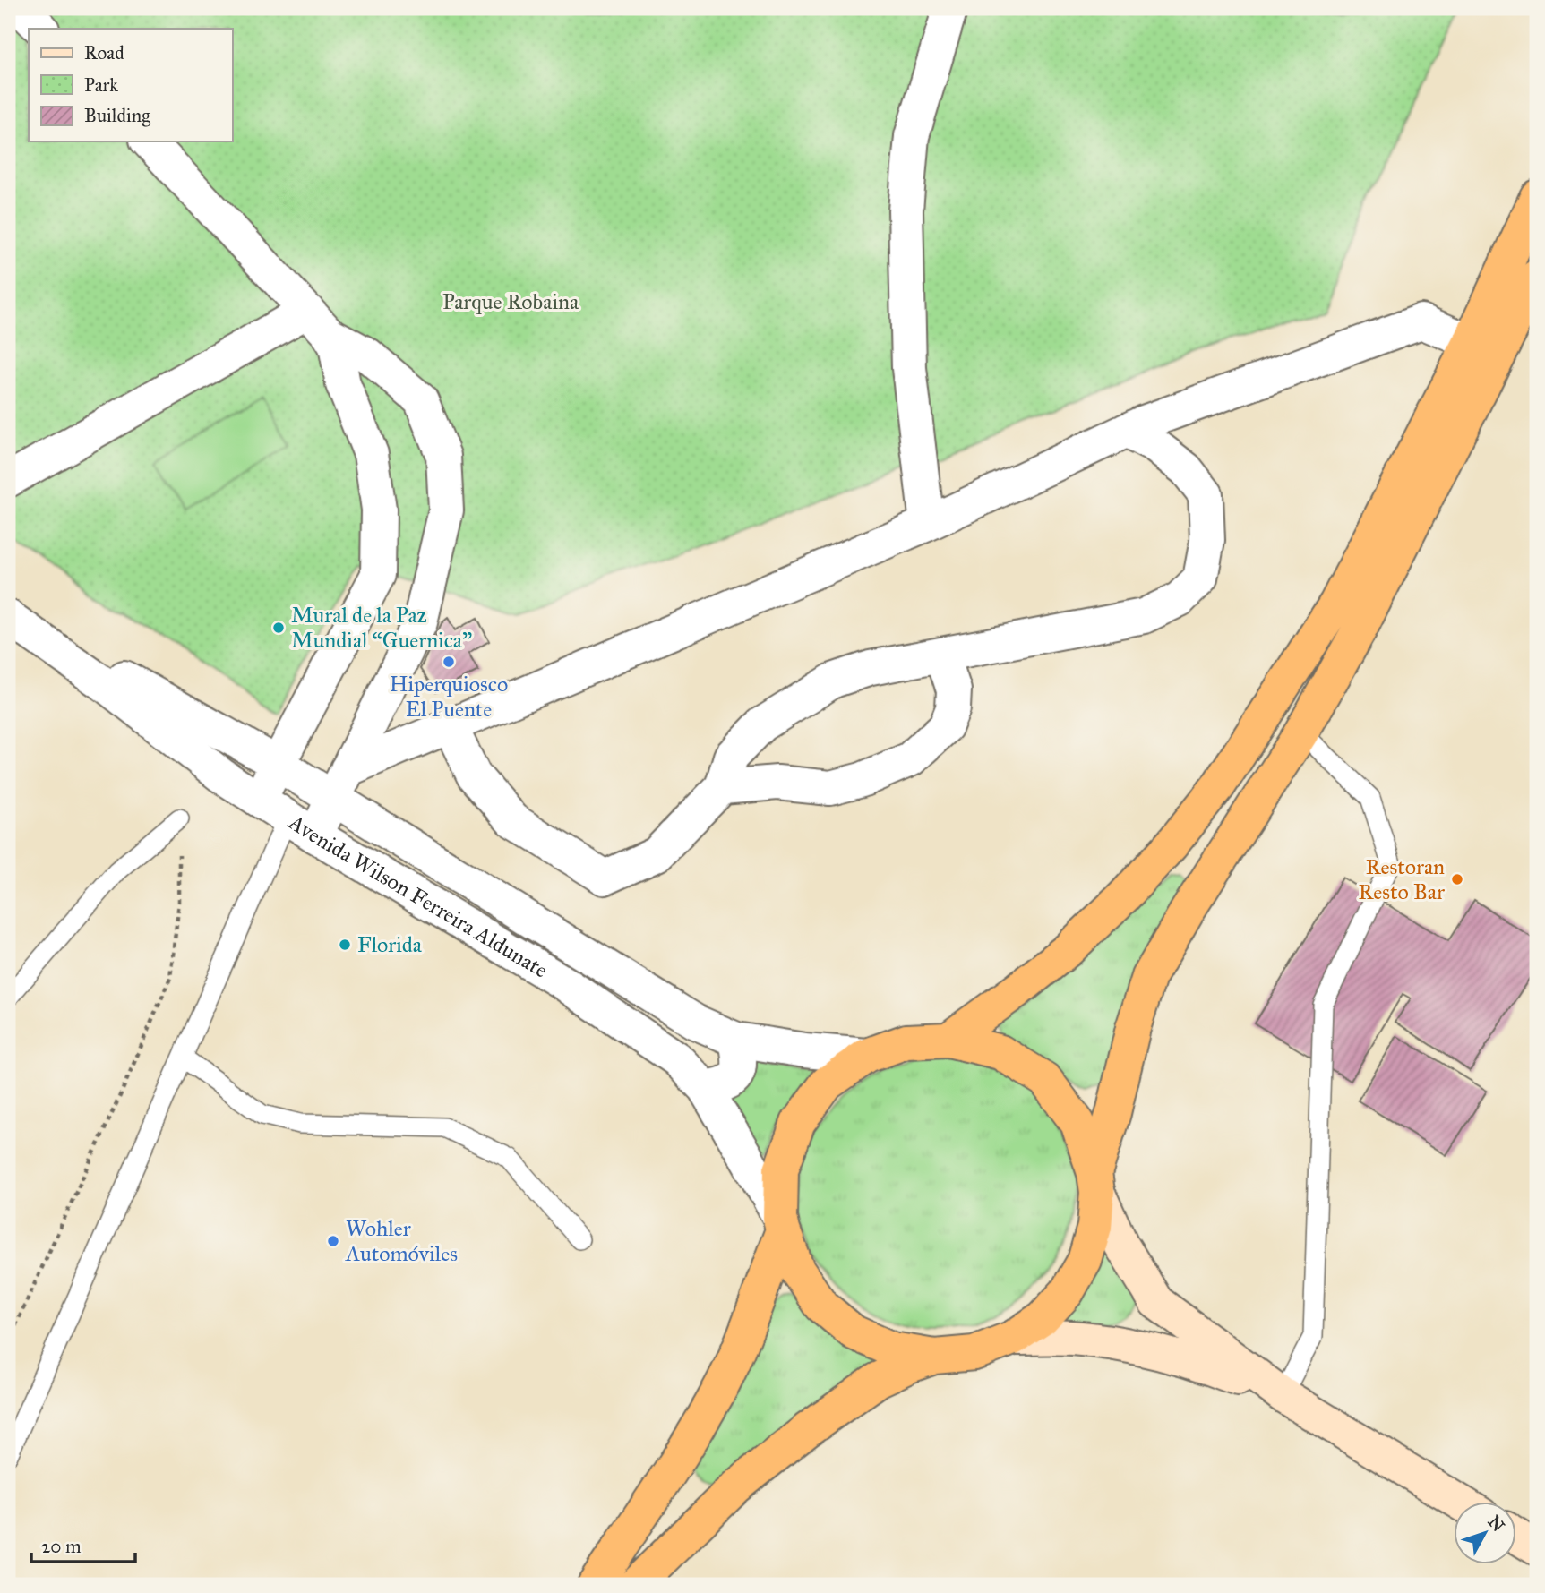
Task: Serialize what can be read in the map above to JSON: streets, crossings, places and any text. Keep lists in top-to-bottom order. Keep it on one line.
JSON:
{"streets":{"street":["Avenida Wilson Ferreira Aldunate"]},"parks":["Parque Robaina"],"places":["Mural de la Paz Mundial “Guernica”","Hiperquiosco El Puente","Restoran Resto Bar","Florida","Wohler Automóviles"],"legend":["Road","Park","Building"],"scale_bar":"20 m","north":"top right"}
